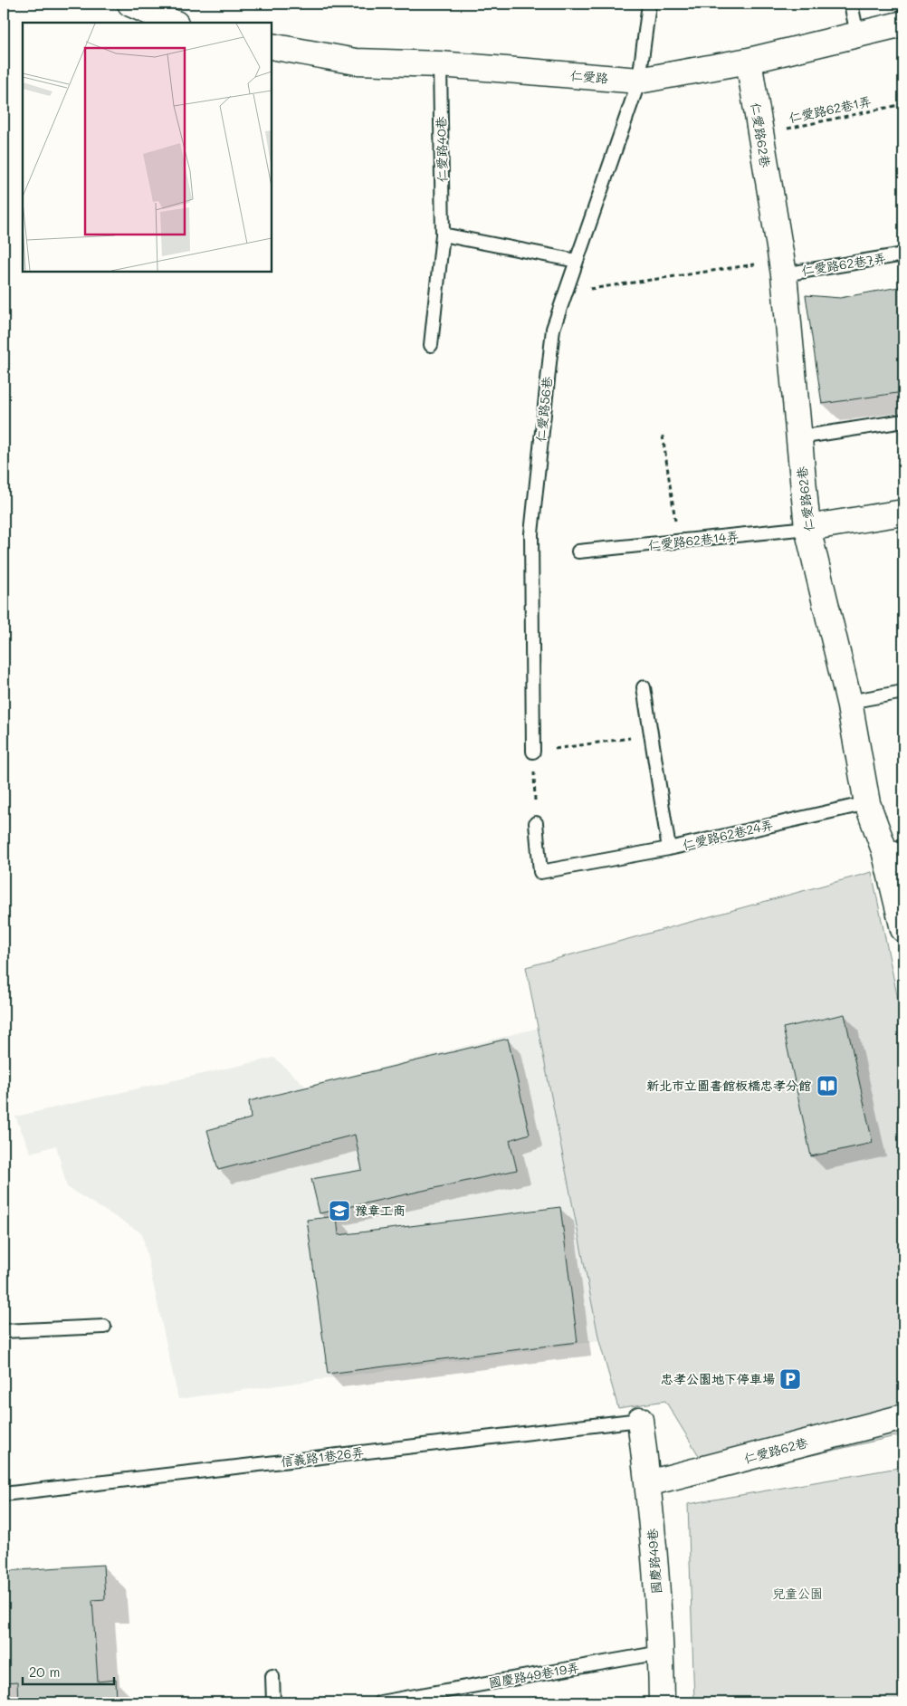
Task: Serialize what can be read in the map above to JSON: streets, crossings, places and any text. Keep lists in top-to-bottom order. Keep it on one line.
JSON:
{"streets":{"street":["仁愛路","仁愛路62巷","國慶路49巷"],"lane":["仁愛路40巷","仁愛路62巷7弄","仁愛路56巷","仁愛路62巷14弄","仁愛路62巷24弄","信義路1巷26弄","國慶路49巷19弄"],"path":["仁愛路62巷1弄"]},"crossings":[["仁愛路","仁愛路62巷"],["仁愛路","仁愛路40巷"],["仁愛路","仁愛路56巷"],["仁愛路62巷1弄","仁愛路62巷"],["仁愛路62巷","仁愛路62巷7弄"],["仁愛路62巷","仁愛路62巷14弄"],["仁愛路62巷","仁愛路62巷24弄"],["仁愛路62巷","國慶路49巷"],["信義路1巷26弄","國慶路49巷"],["國慶路49巷","國慶路49巷19弄"]],"parks":["兒童公園"],"places":{"library":["新北市立圖書館板橋忠孝分館"],"school or university":["豫章工商"],"parking":["忠孝公園地下停車場"]},"scale_bar":"20 m"}
